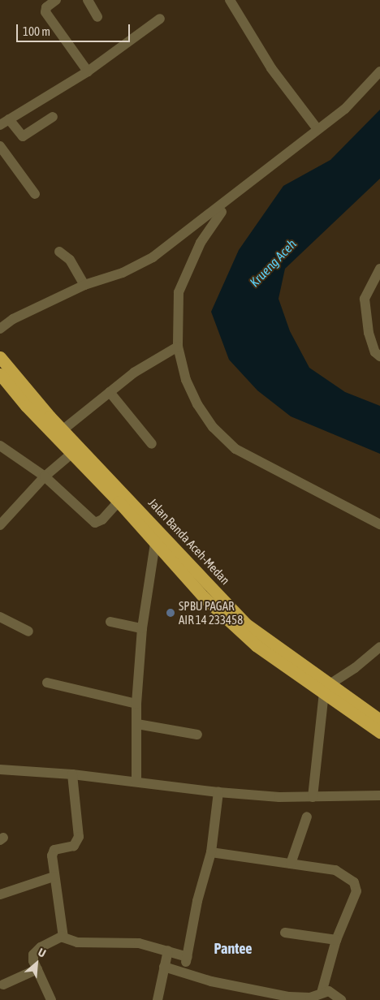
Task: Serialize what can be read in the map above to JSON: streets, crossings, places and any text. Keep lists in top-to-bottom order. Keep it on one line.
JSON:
{"streets":{"highway":["Jalan Banda Aceh-Medan"]},"districts":["Pantee"],"water":["Krueng Aceh"],"places":["SPBU PAGAR AIR 14 233458"],"scale_bar":"100 m","north":"top right"}
